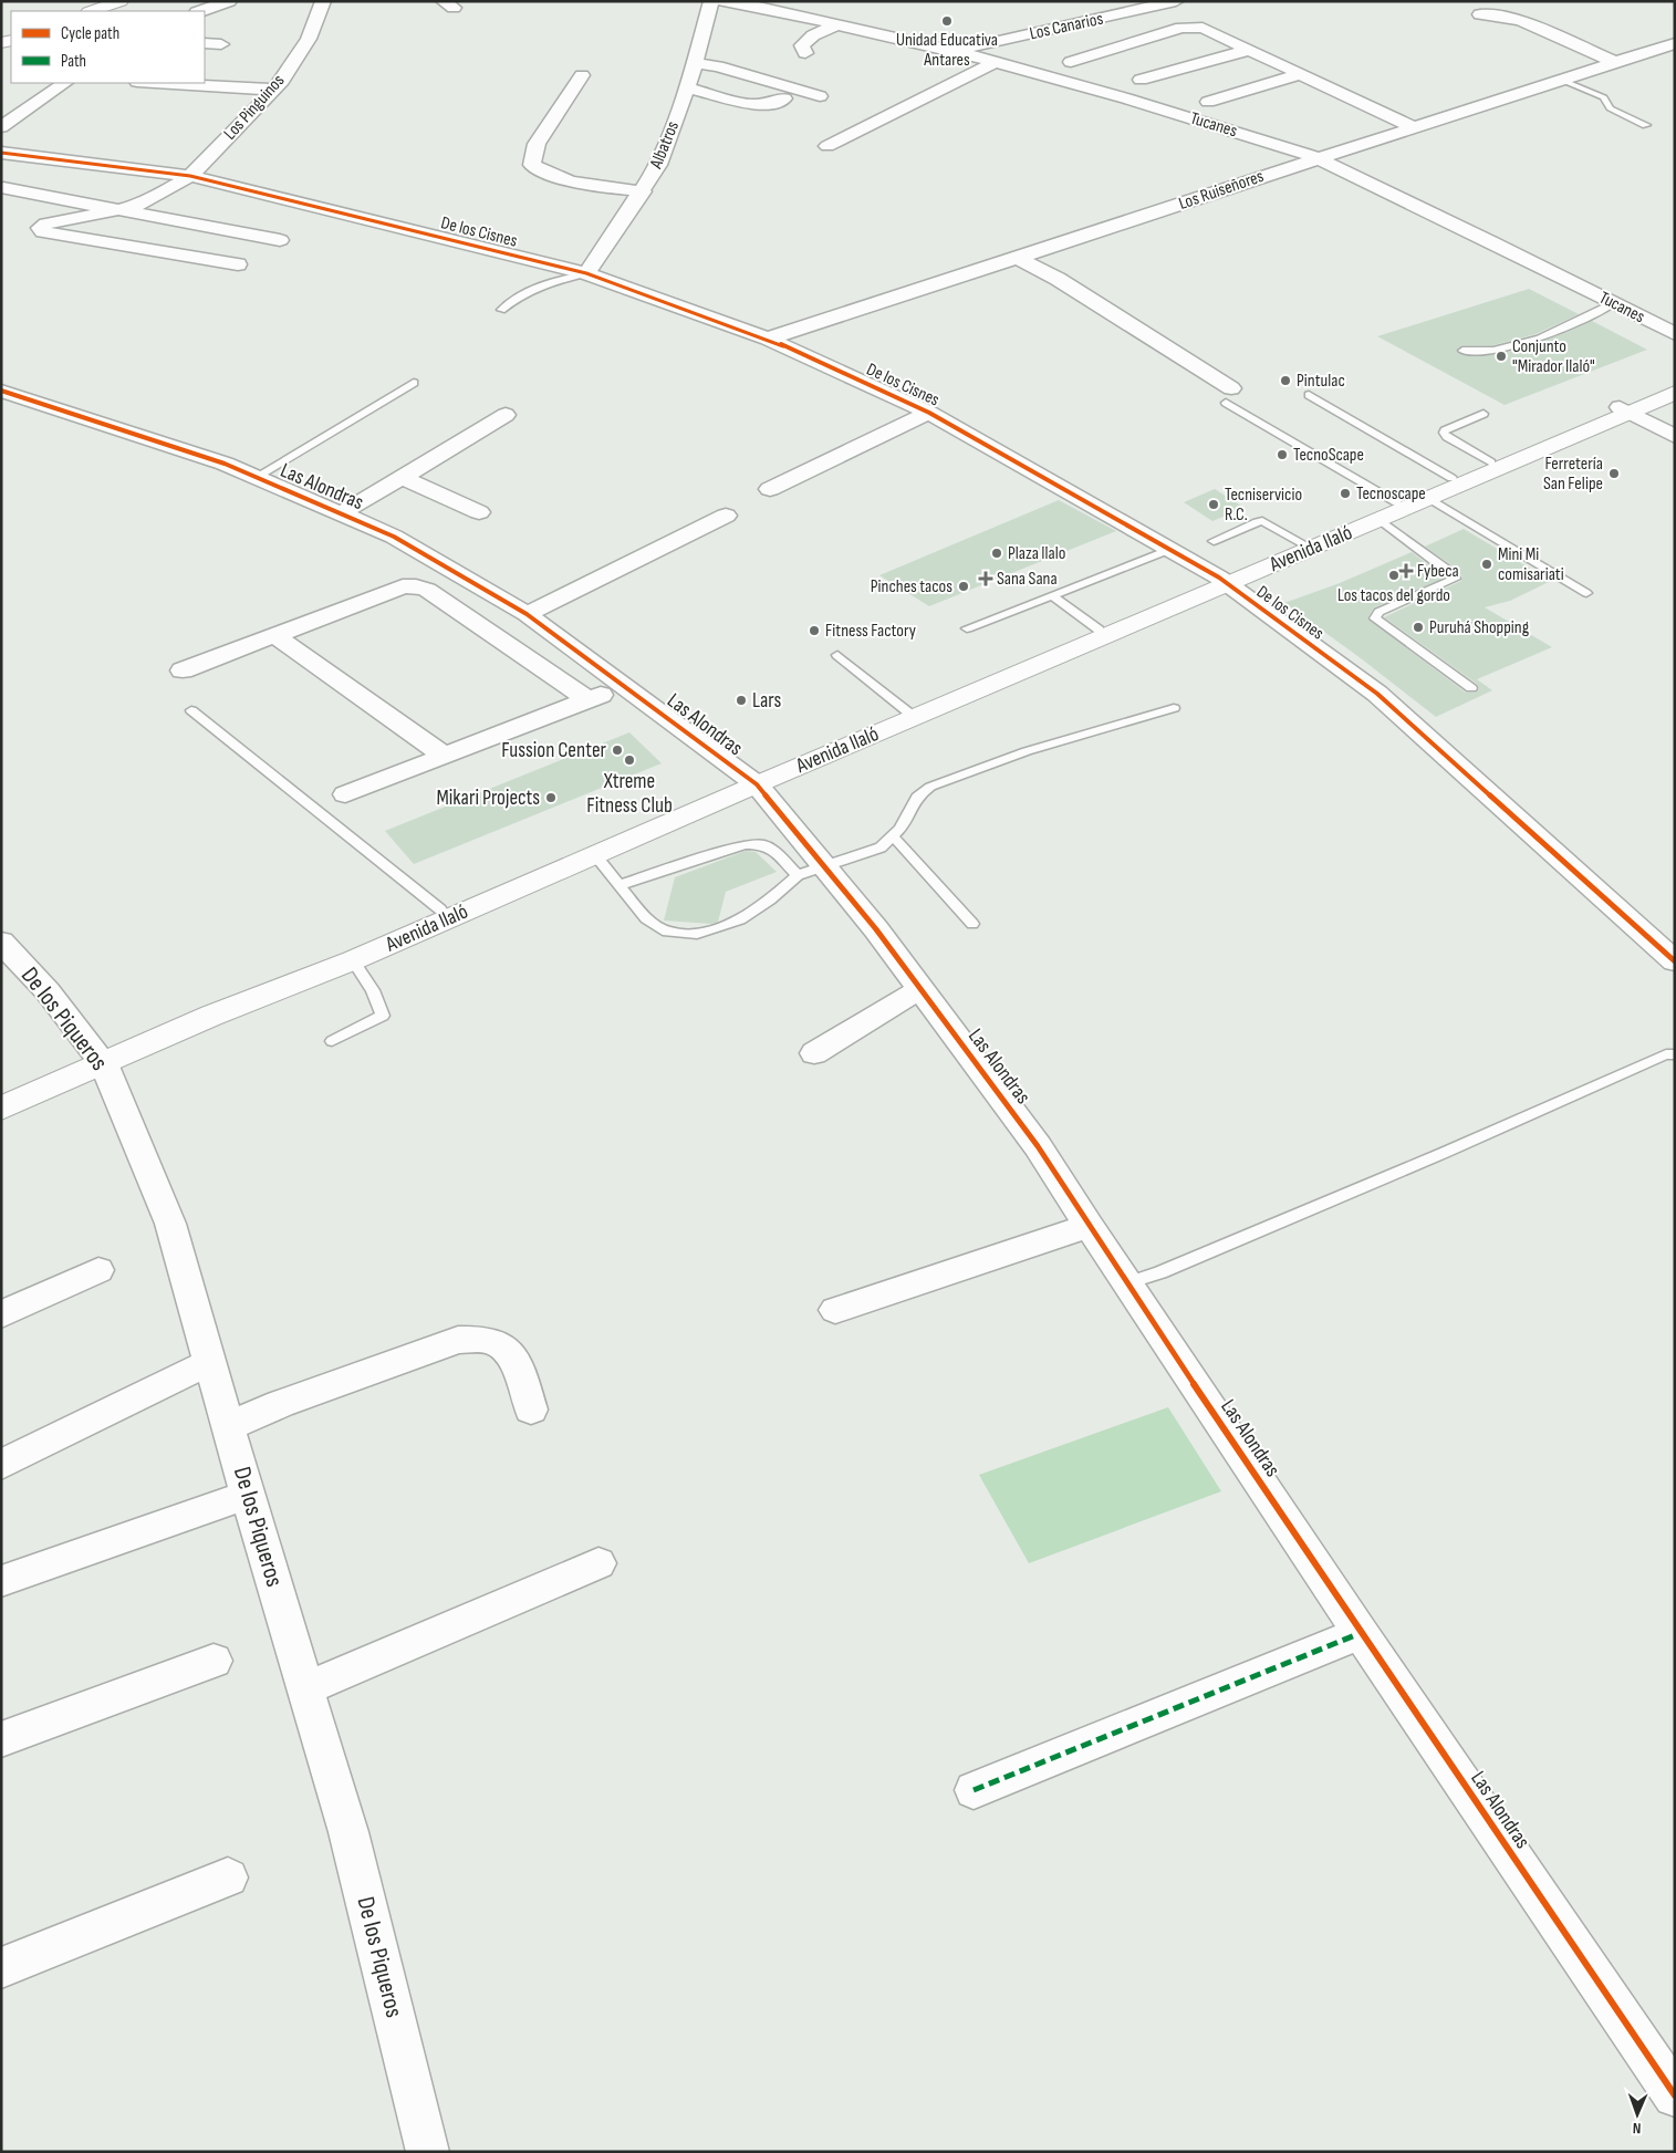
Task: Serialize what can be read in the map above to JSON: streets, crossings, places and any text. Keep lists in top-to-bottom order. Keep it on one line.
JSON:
{"streets":{"main road":["Avenida Ilaló"],"street":["Los Canarios","Los Pinguinos","Tucanes","Albatros","Los Ruiseñores","De los Cisnes","Las Alondras","De los Piqueros"]},"crossings":[["Los Canarios","Tucanes"],["Los Pinguinos","De los Cisnes"],["Tucanes","Los Ruiseñores"],["Albatros","De los Cisnes"],["Los Ruiseñores","De los Cisnes"],["De los Cisnes","Avenida Ilaló"],["Las Alondras","Avenida Ilaló"],["Avenida Ilaló","De los Piqueros"]],"places":{"other":["Unidad Educativa Antares","Conjunto \"Mirador Ilaló\"","Pintulac","TecnoScape","Ferretería San Felipe","Tecnoscape","Tecniservicio R.C.","Plaza Ilalo","Mini Mi comisariati","Los tacos del gordo","Pinches tacos","Puruhá Shopping","Fitness Factory","Lars","Fussion Center","Xtreme Fitness Club","Mikari Projects"],"health":["Fybeca","Sana Sana"]},"legend":["Cycle path","Path"],"north":"bottom"}
